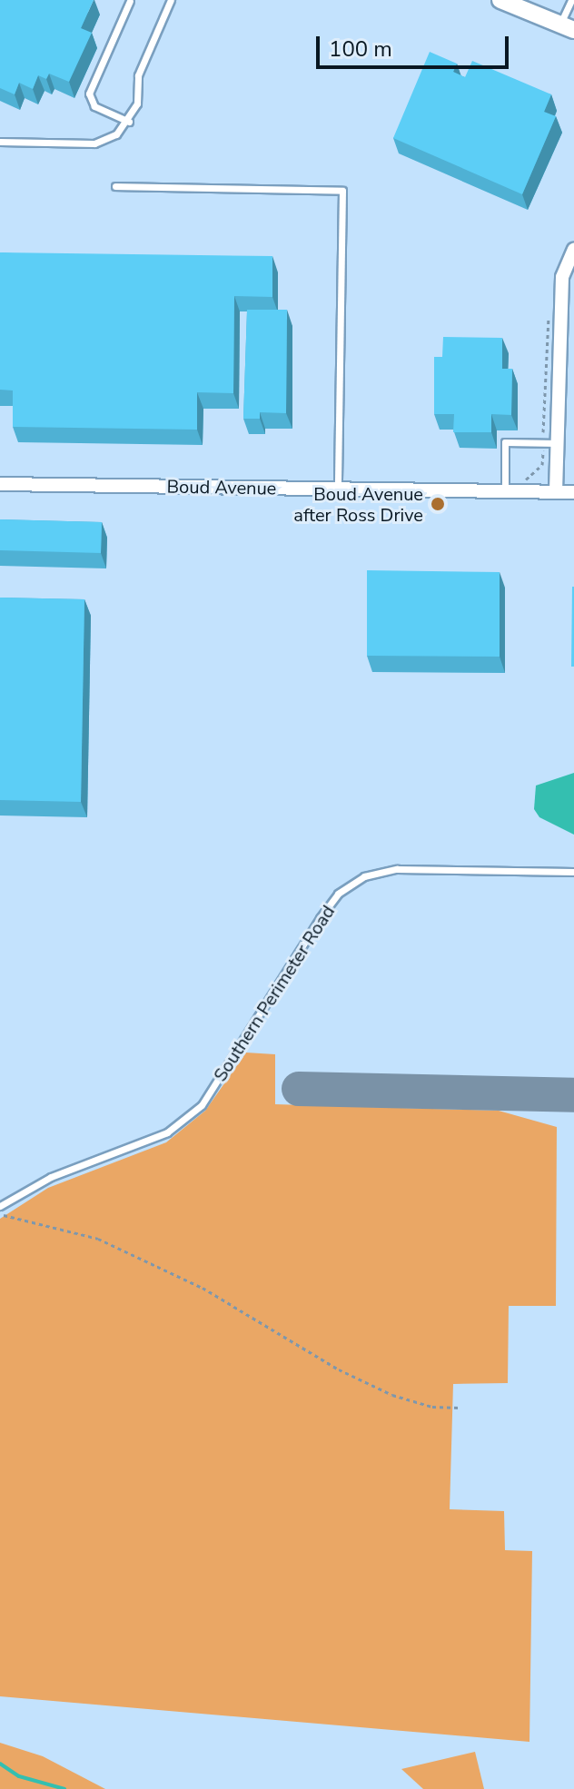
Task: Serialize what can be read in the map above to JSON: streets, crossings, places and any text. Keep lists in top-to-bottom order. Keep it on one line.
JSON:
{"streets":{"street":["Boud Avenue"],"lane":["Southern Perimeter Road"]},"places":["Boud Avenue after Ross Drive"],"scale_bar":"100 m"}
